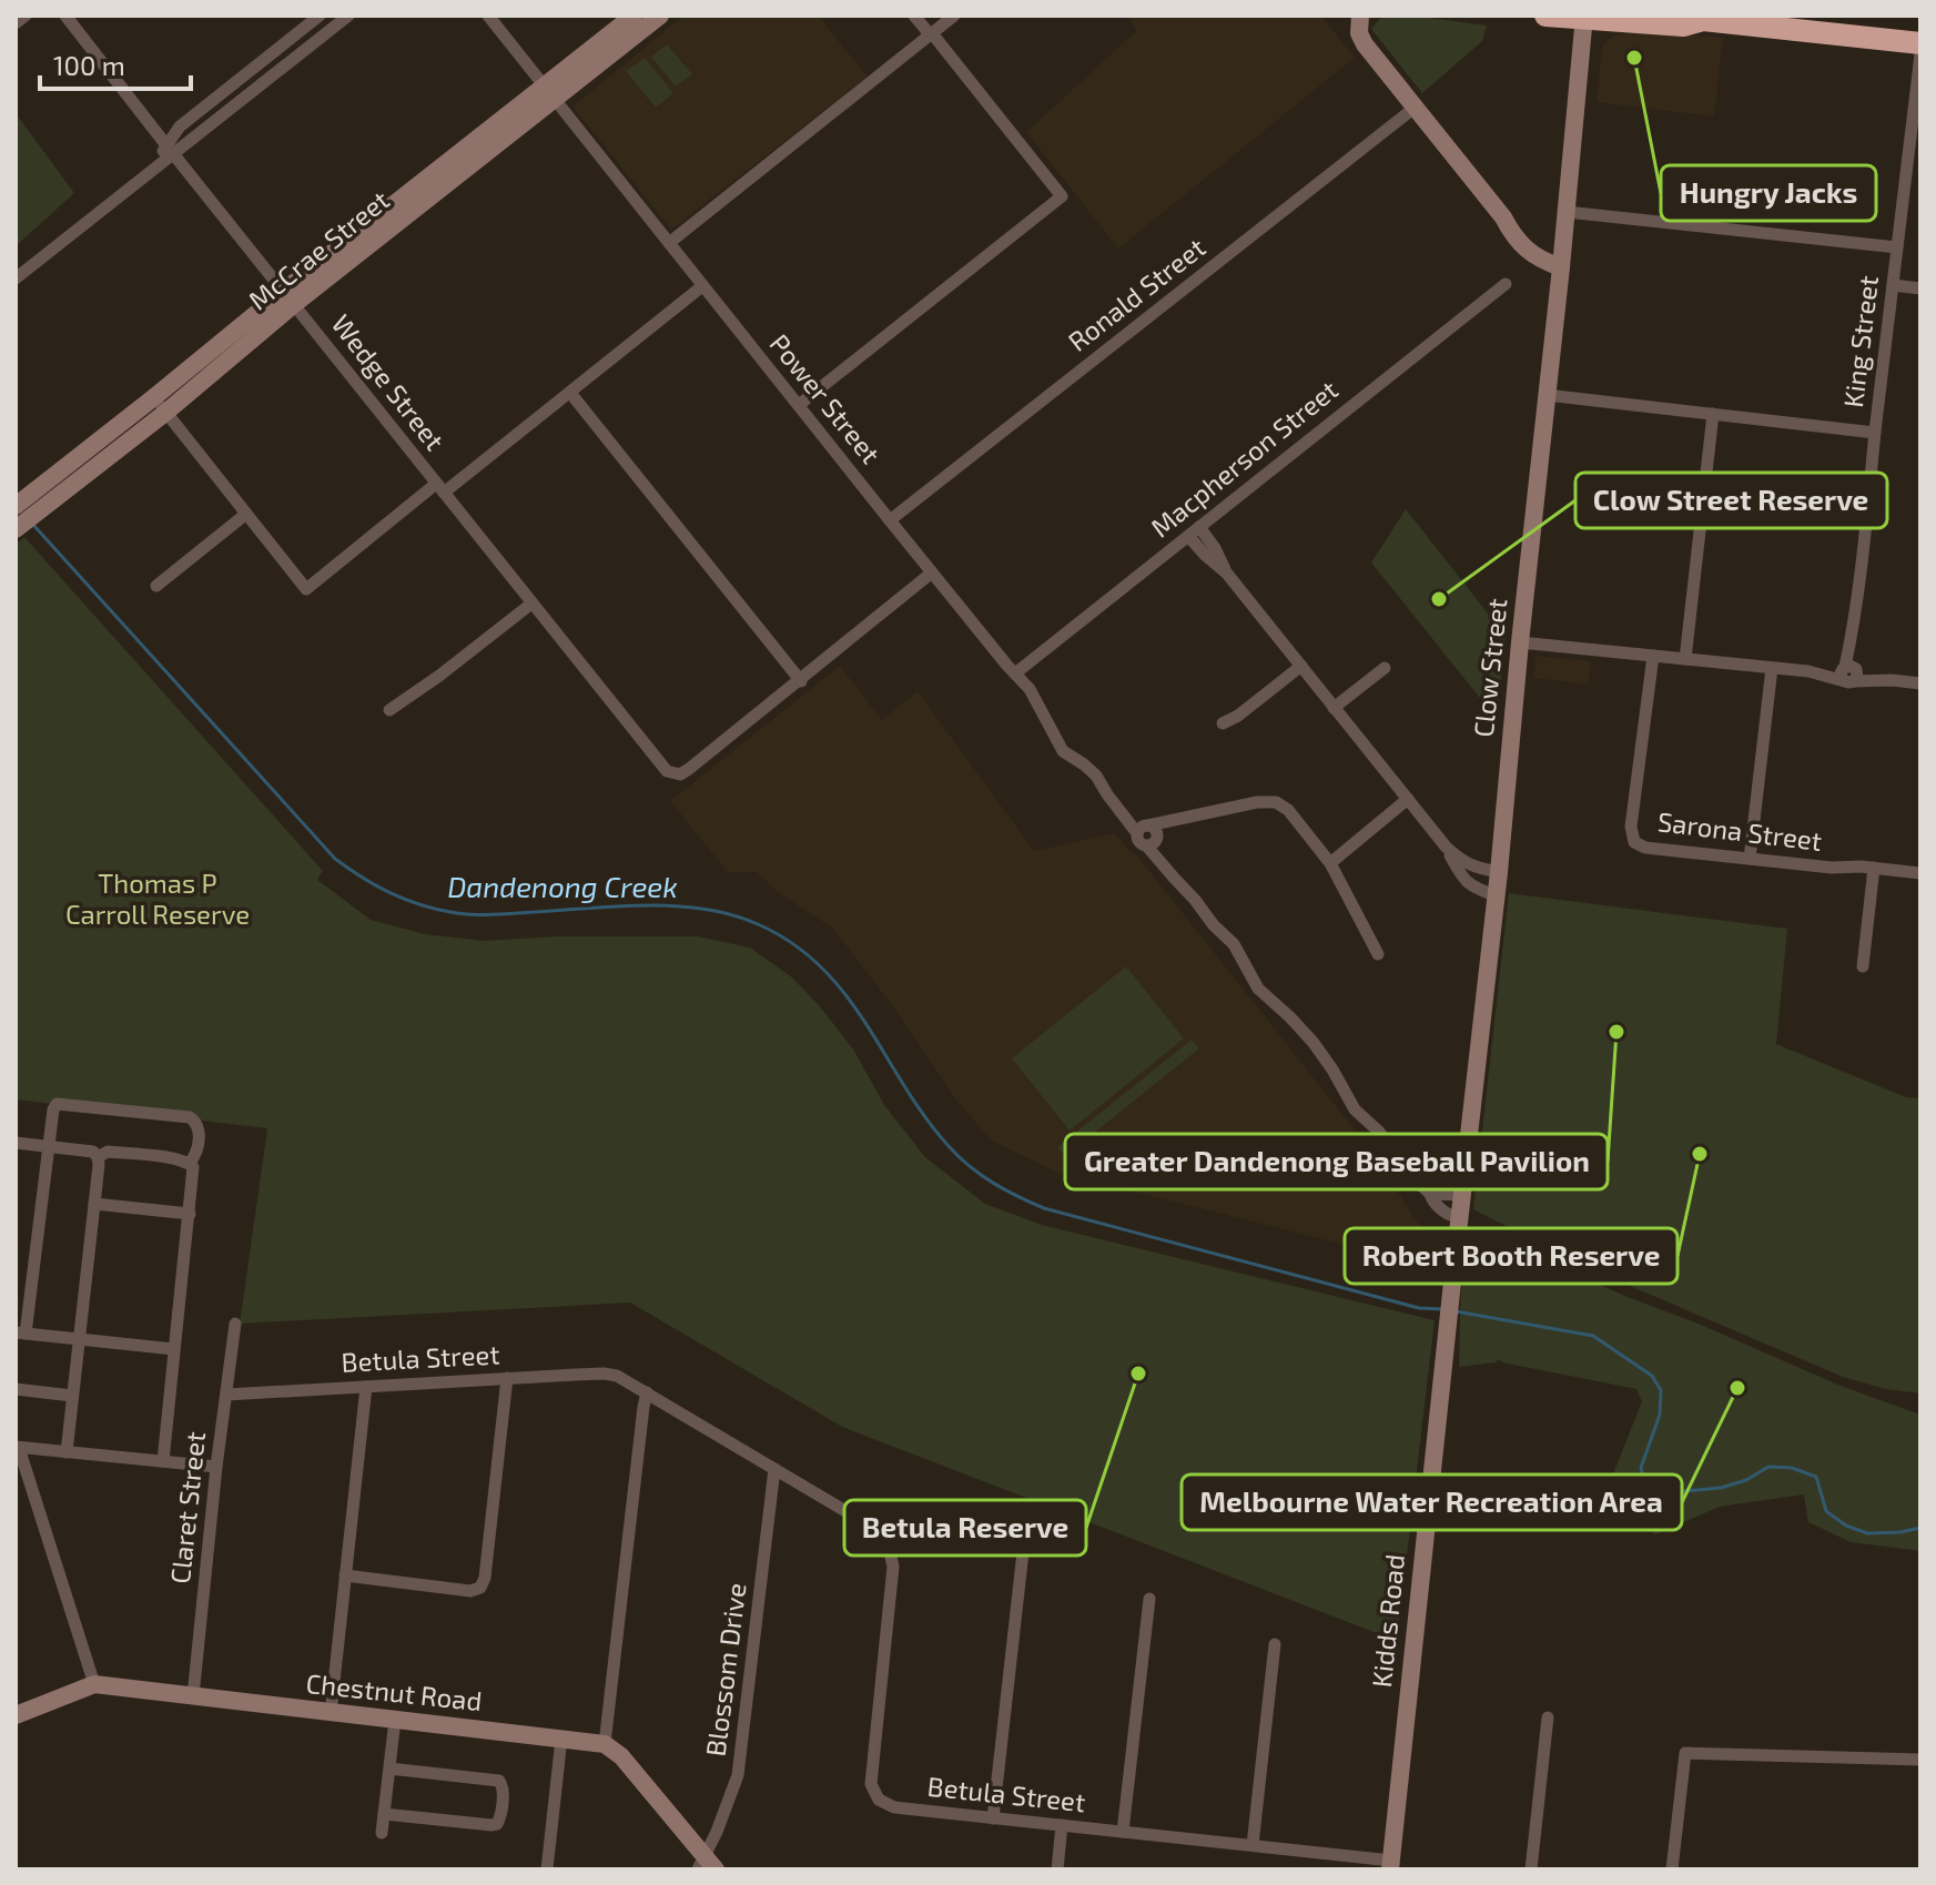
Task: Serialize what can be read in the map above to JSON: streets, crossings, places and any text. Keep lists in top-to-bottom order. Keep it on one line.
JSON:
{"streets":{"main road":["McCrae Street","Clow Street","Kidds Road","Chestnut Road"],"street":["Ronald Street","King Street","Wedge Street","Power Street","Macpherson Street","Sarona Street","Betula Street","Claret Street","Blossom Drive"]},"crossings":[["McCrae Street","Wedge Street"],["McCrae Street","Power Street"],["Ronald Street","Power Street"],["Power Street","Macpherson Street"],["Power Street","Clow Street"],["Clow Street","Kidds Road"],["Betula Street","Claret Street"],["Betula Street","Kidds Road"],["Betula Street","Blossom Drive"],["Claret Street","Chestnut Road"]],"water":["Dandenong Creek"],"parks":["Thomas P Carroll Reserve"],"places":["Hungry Jacks","Clow Street Reserve","Greater Dandenong Baseball Pavilion","Robert Booth Reserve","Betula Reserve","Melbourne Water Recreation Area"],"scale_bar":"100 m"}
